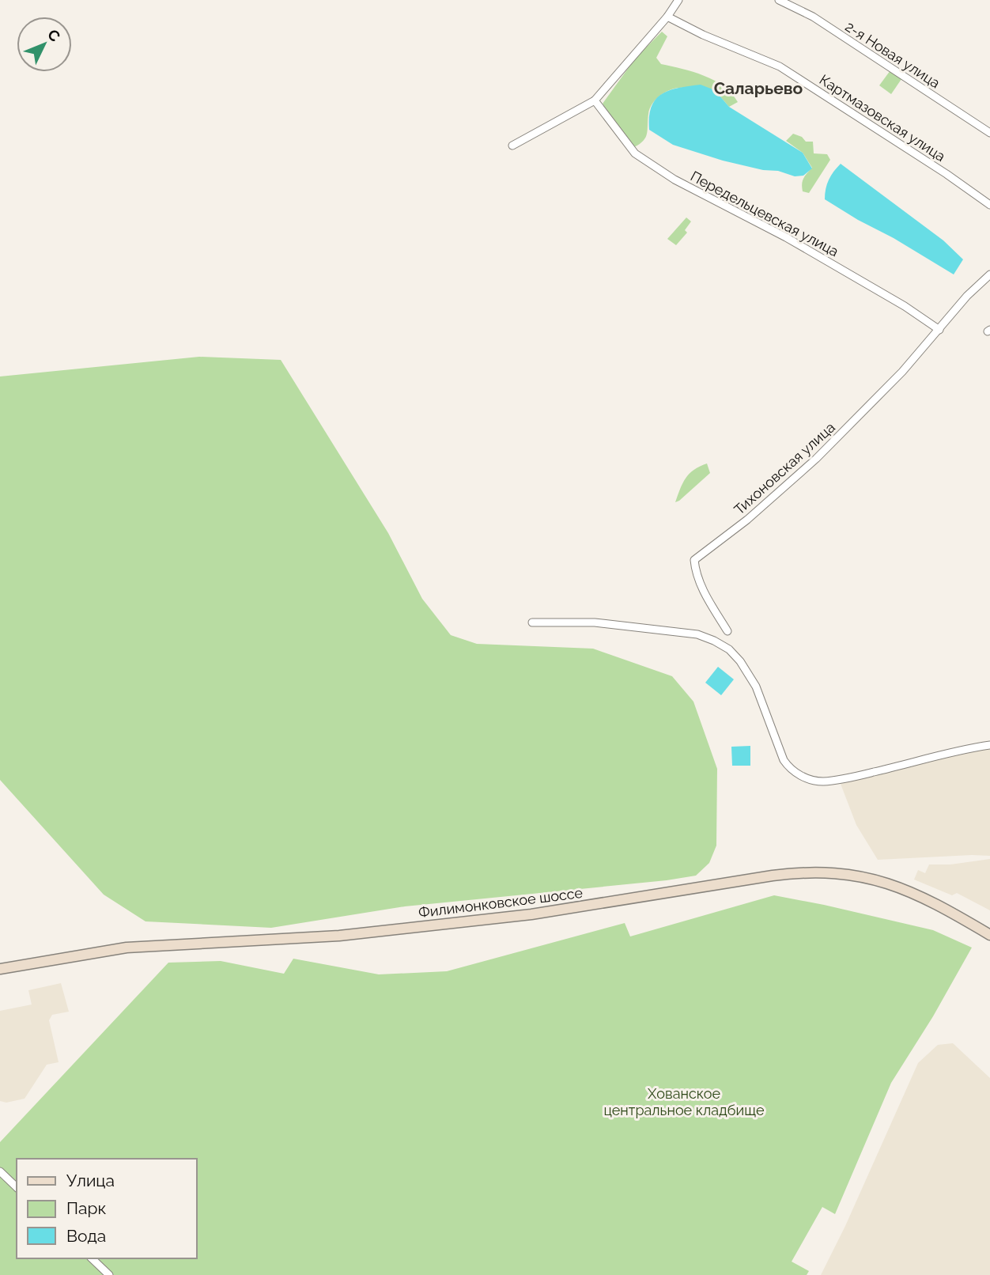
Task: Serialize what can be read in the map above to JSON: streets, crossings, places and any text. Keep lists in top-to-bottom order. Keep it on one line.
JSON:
{"streets":{"main road":["Филимонковское шоссе"],"street":["2-я Новая улица","Картмазовская улица","Передельцевская улица","Тихоновская улица"]},"crossings":[["Передельцевская улица","Тихоновская улица"]],"districts":["Саларьево"],"parks":["Хованское центральное кладбище"],"legend":["Улица","Парк","Вода"],"north":"top right"}
